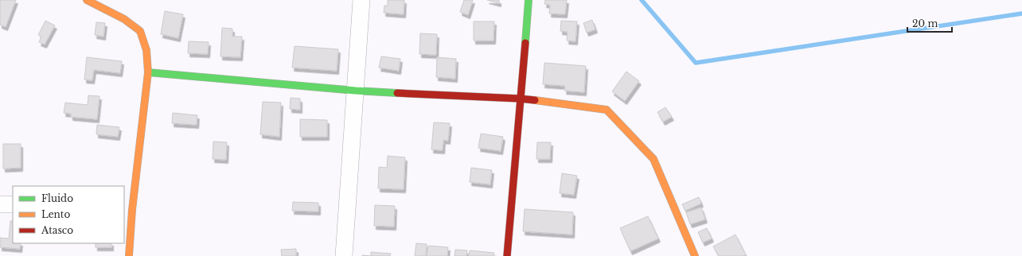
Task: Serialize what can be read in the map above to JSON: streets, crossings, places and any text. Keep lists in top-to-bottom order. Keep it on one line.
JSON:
{"legend":["Fluido","Lento","Atasco"],"scale_bar":"20 m"}
